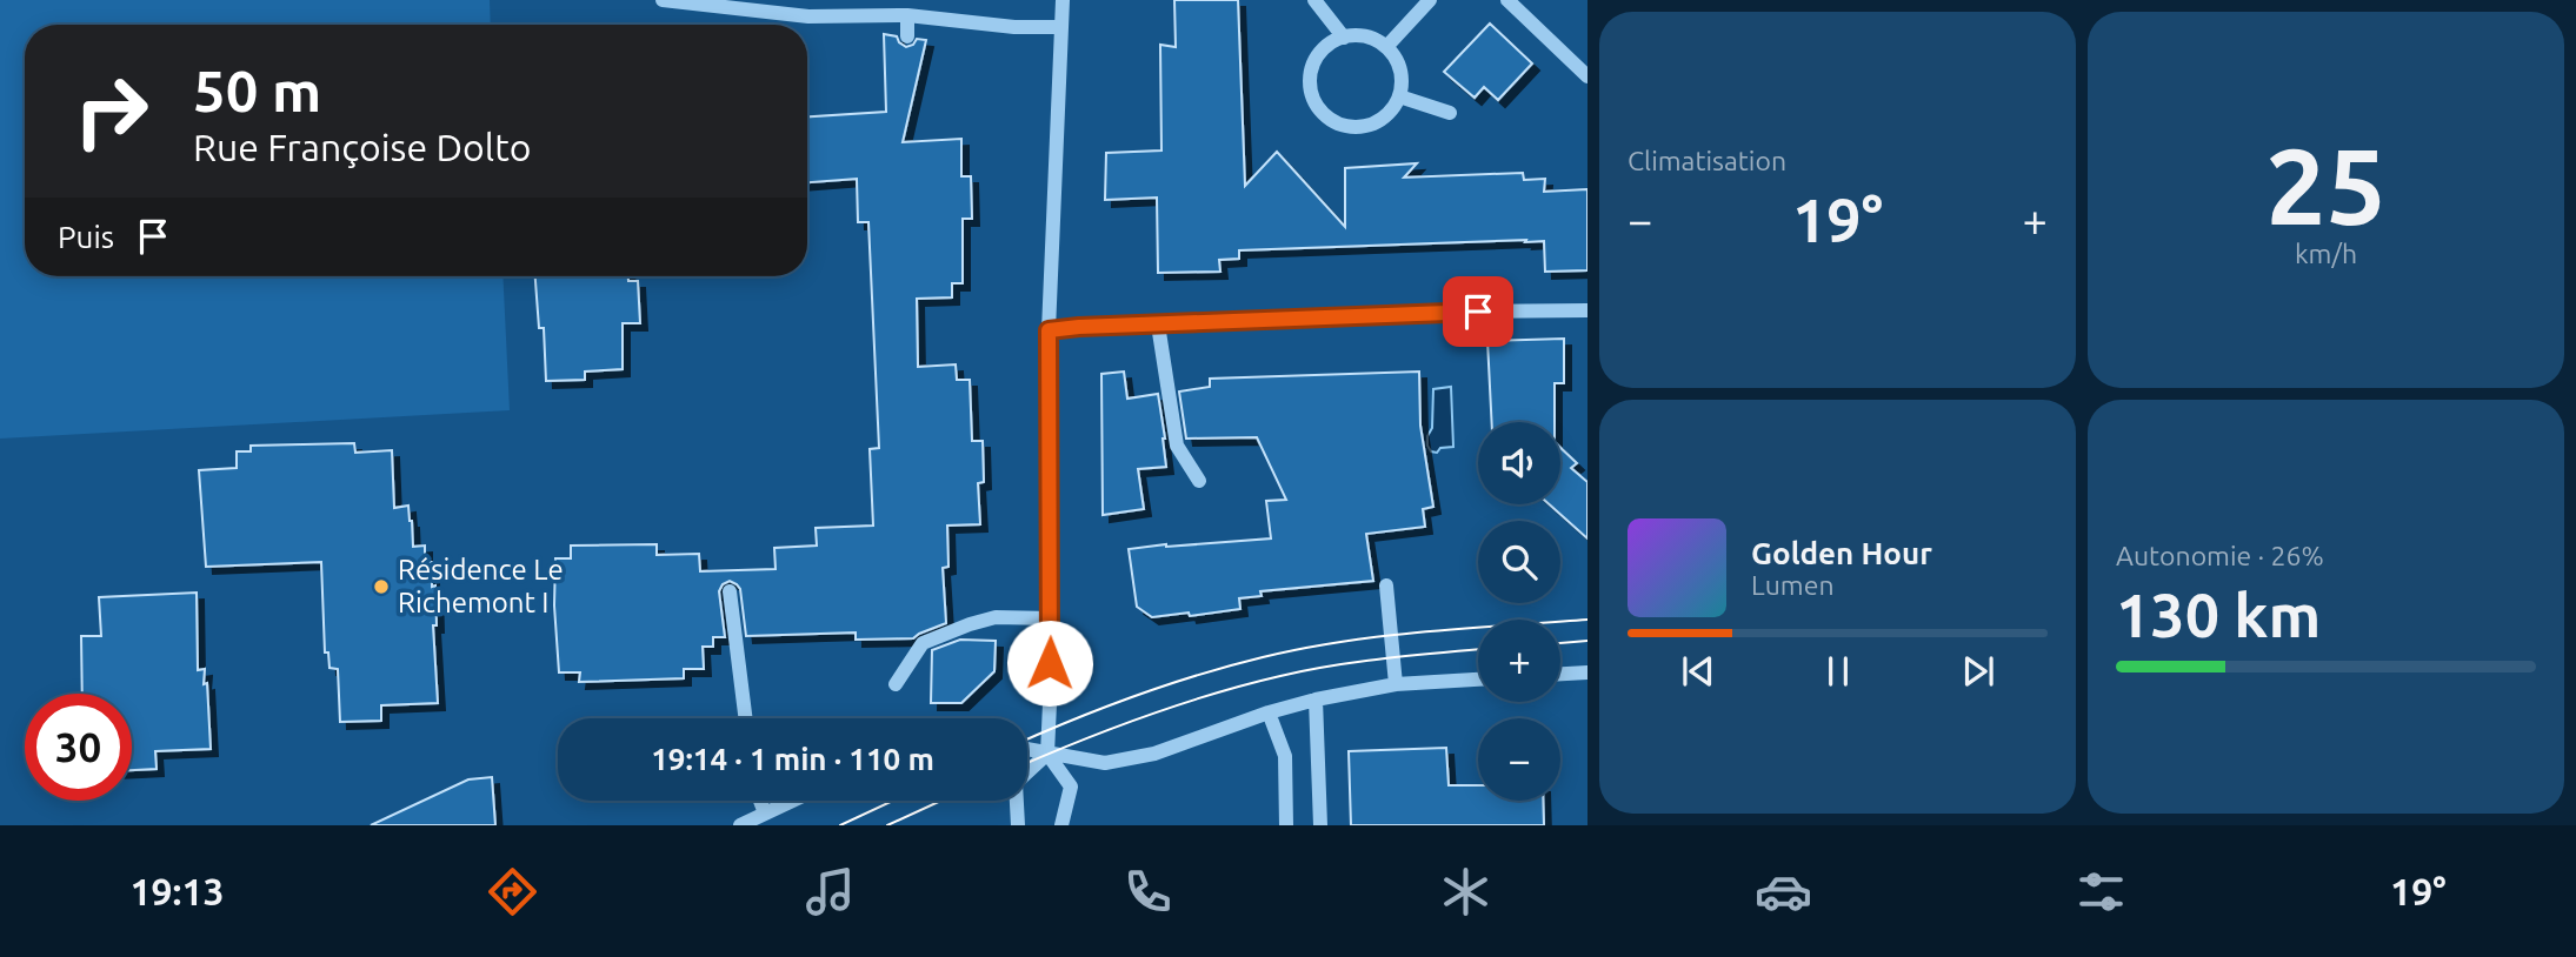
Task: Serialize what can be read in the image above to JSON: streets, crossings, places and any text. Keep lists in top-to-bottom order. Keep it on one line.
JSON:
{"places":["Résidence Le Richemont I"],"page":{"tile":["Climatisation",["25","km/h"],["Autonomie · 26%","130 km"]],"turn":["50 m","Rue Françoise Dolto"],"heat":["−","19°","+"],"then":"Puis","map_buttons":["+","−"],"song":["Golden Hour","Lumen"],"limit":"30","trip":"19:14 · 1 min · 110 m","tabs":["19:13","19°"]}}
